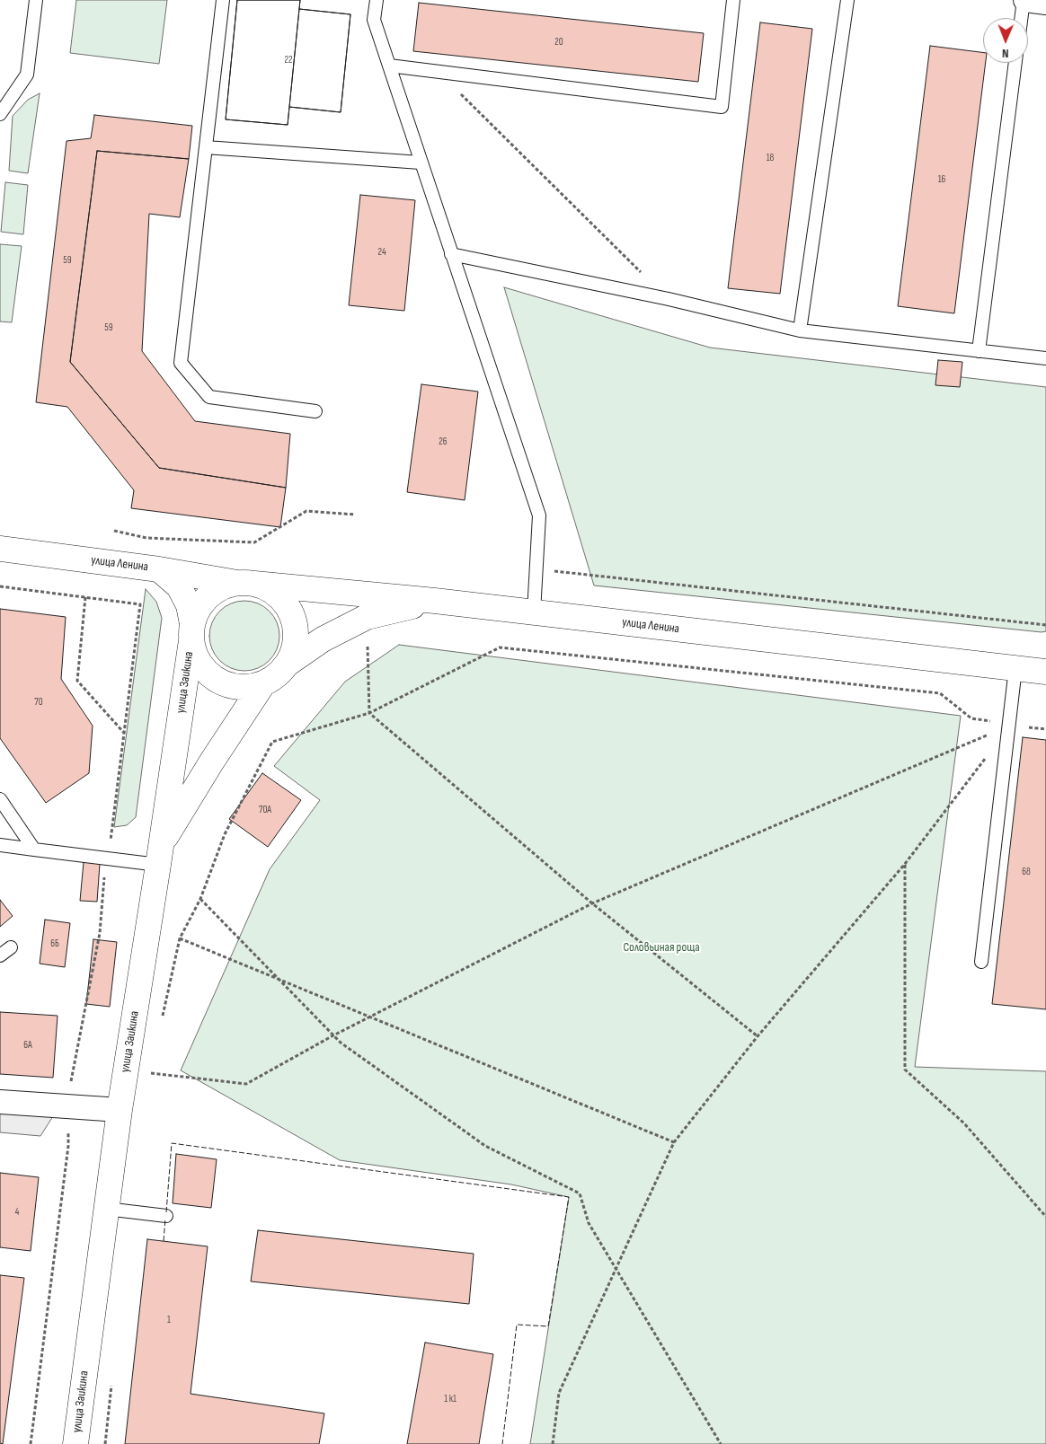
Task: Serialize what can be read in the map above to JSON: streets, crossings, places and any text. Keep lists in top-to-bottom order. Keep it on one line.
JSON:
{"streets":{"main road":["улица Ленина","улица Заикина"]},"crossings":[["улица Ленина","улица Заикина"]],"parks":["Соловьиная роща"],"house_numbers":["20","22","18","16","24","59","59","26","70","70А","68","6Б","6А","4","1","1 к1"],"north":"bottom"}
